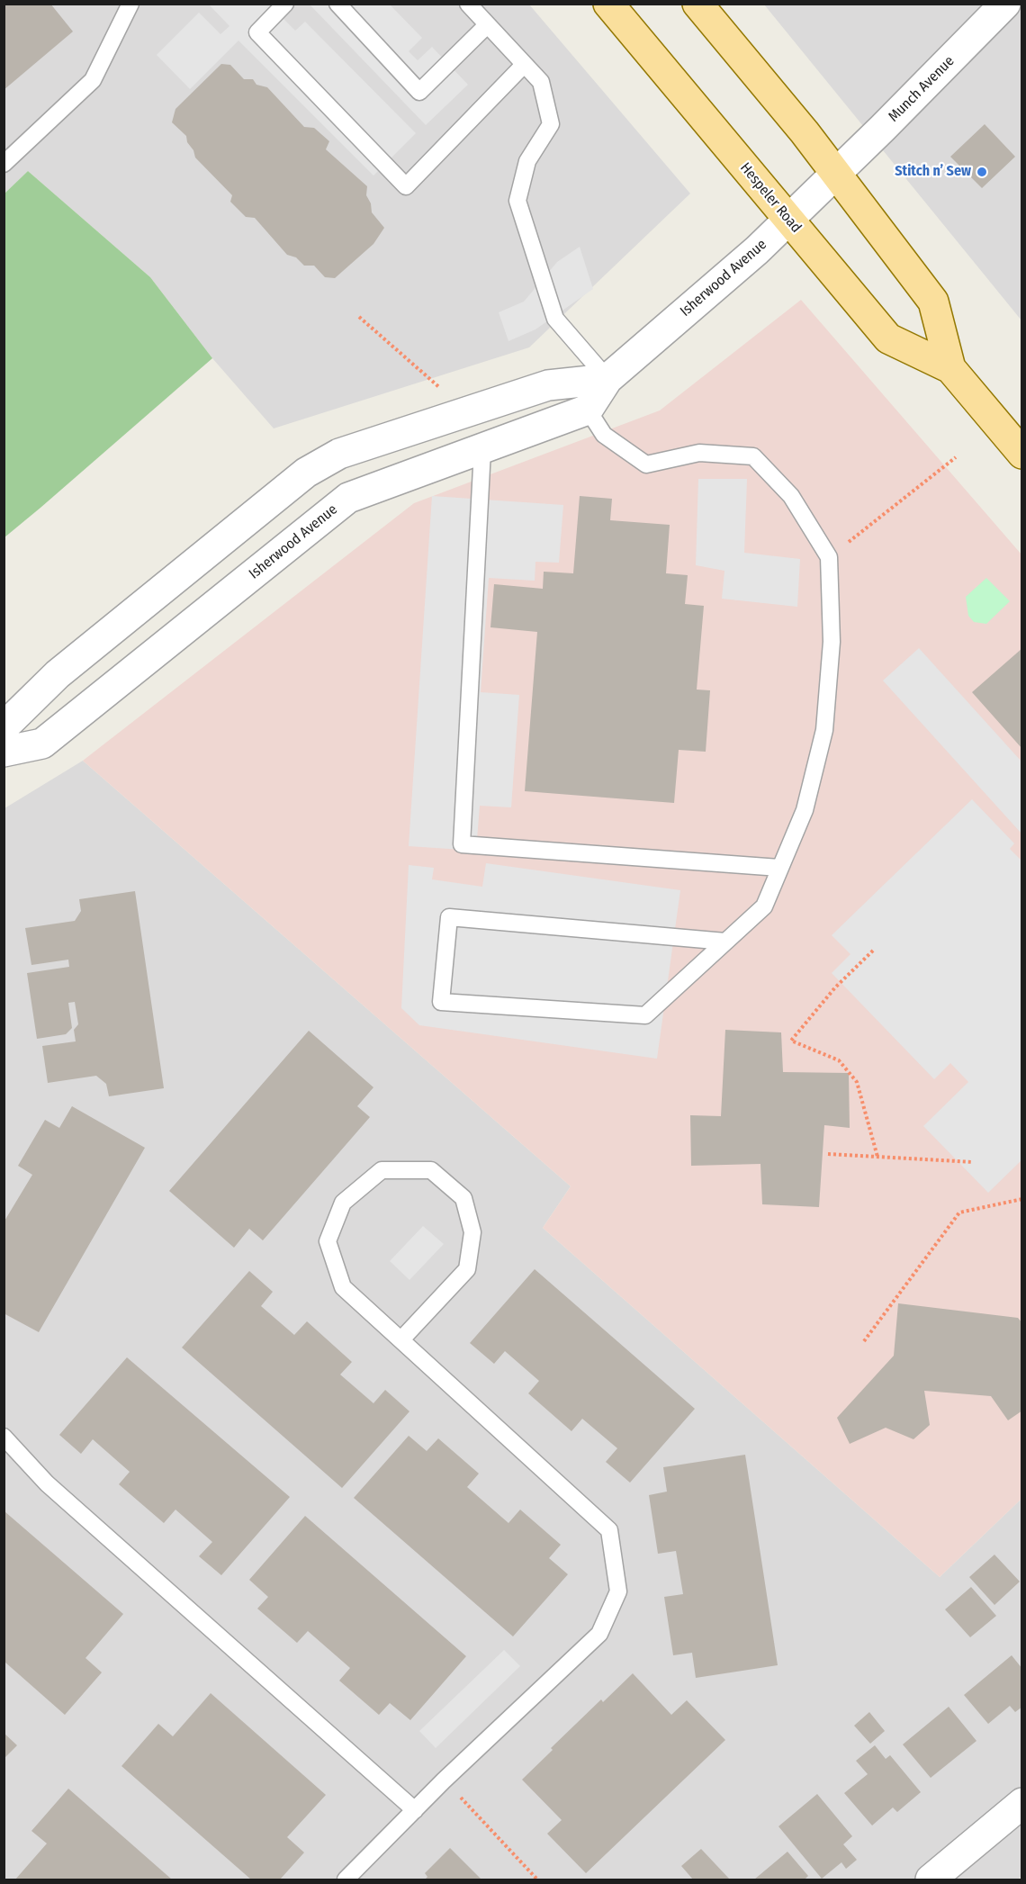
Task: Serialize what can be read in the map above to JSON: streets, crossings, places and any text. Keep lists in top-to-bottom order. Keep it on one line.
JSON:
{"streets":{"main road":["Hespeler Road"],"street":["Munch Avenue","Isherwood Avenue"]},"crossings":[["Munch Avenue","Hespeler Road"],["Munch Avenue","Isherwood Avenue"],["Hespeler Road","Isherwood Avenue"]],"places":["Stitch n’ Sew"]}
